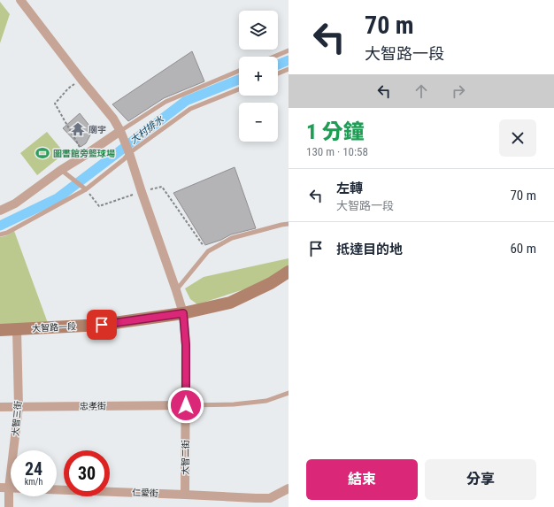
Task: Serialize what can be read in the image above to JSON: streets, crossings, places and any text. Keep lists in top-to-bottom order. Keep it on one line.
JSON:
{"streets":{"street":["大智路一段","忠孝街","大智三街","大智二街","仁愛街"]},"crossings":[["大智路一段","大智三街"],["大智路一段","大智二街"],["忠孝街","大智三街"],["忠孝街","大智二街"],["大智三街","仁愛街"],["大智二街","仁愛街"]],"water":["大村排水"],"places":{"temple":["廟宇"],"sports":["圖書館旁籃球場"]},"page":{"turn":["70 m","大智路一段"],"map_buttons":["+","−"],"heading":["1 分鐘","130 m · 10:58"],"list":[{"name":"左轉","note":"大智路一段","value":"70 m"},{"name":"抵達目的地","value":"60 m"}],"speed":"24 km/h","limit":"30","buttons":["結束","分享"]}}
